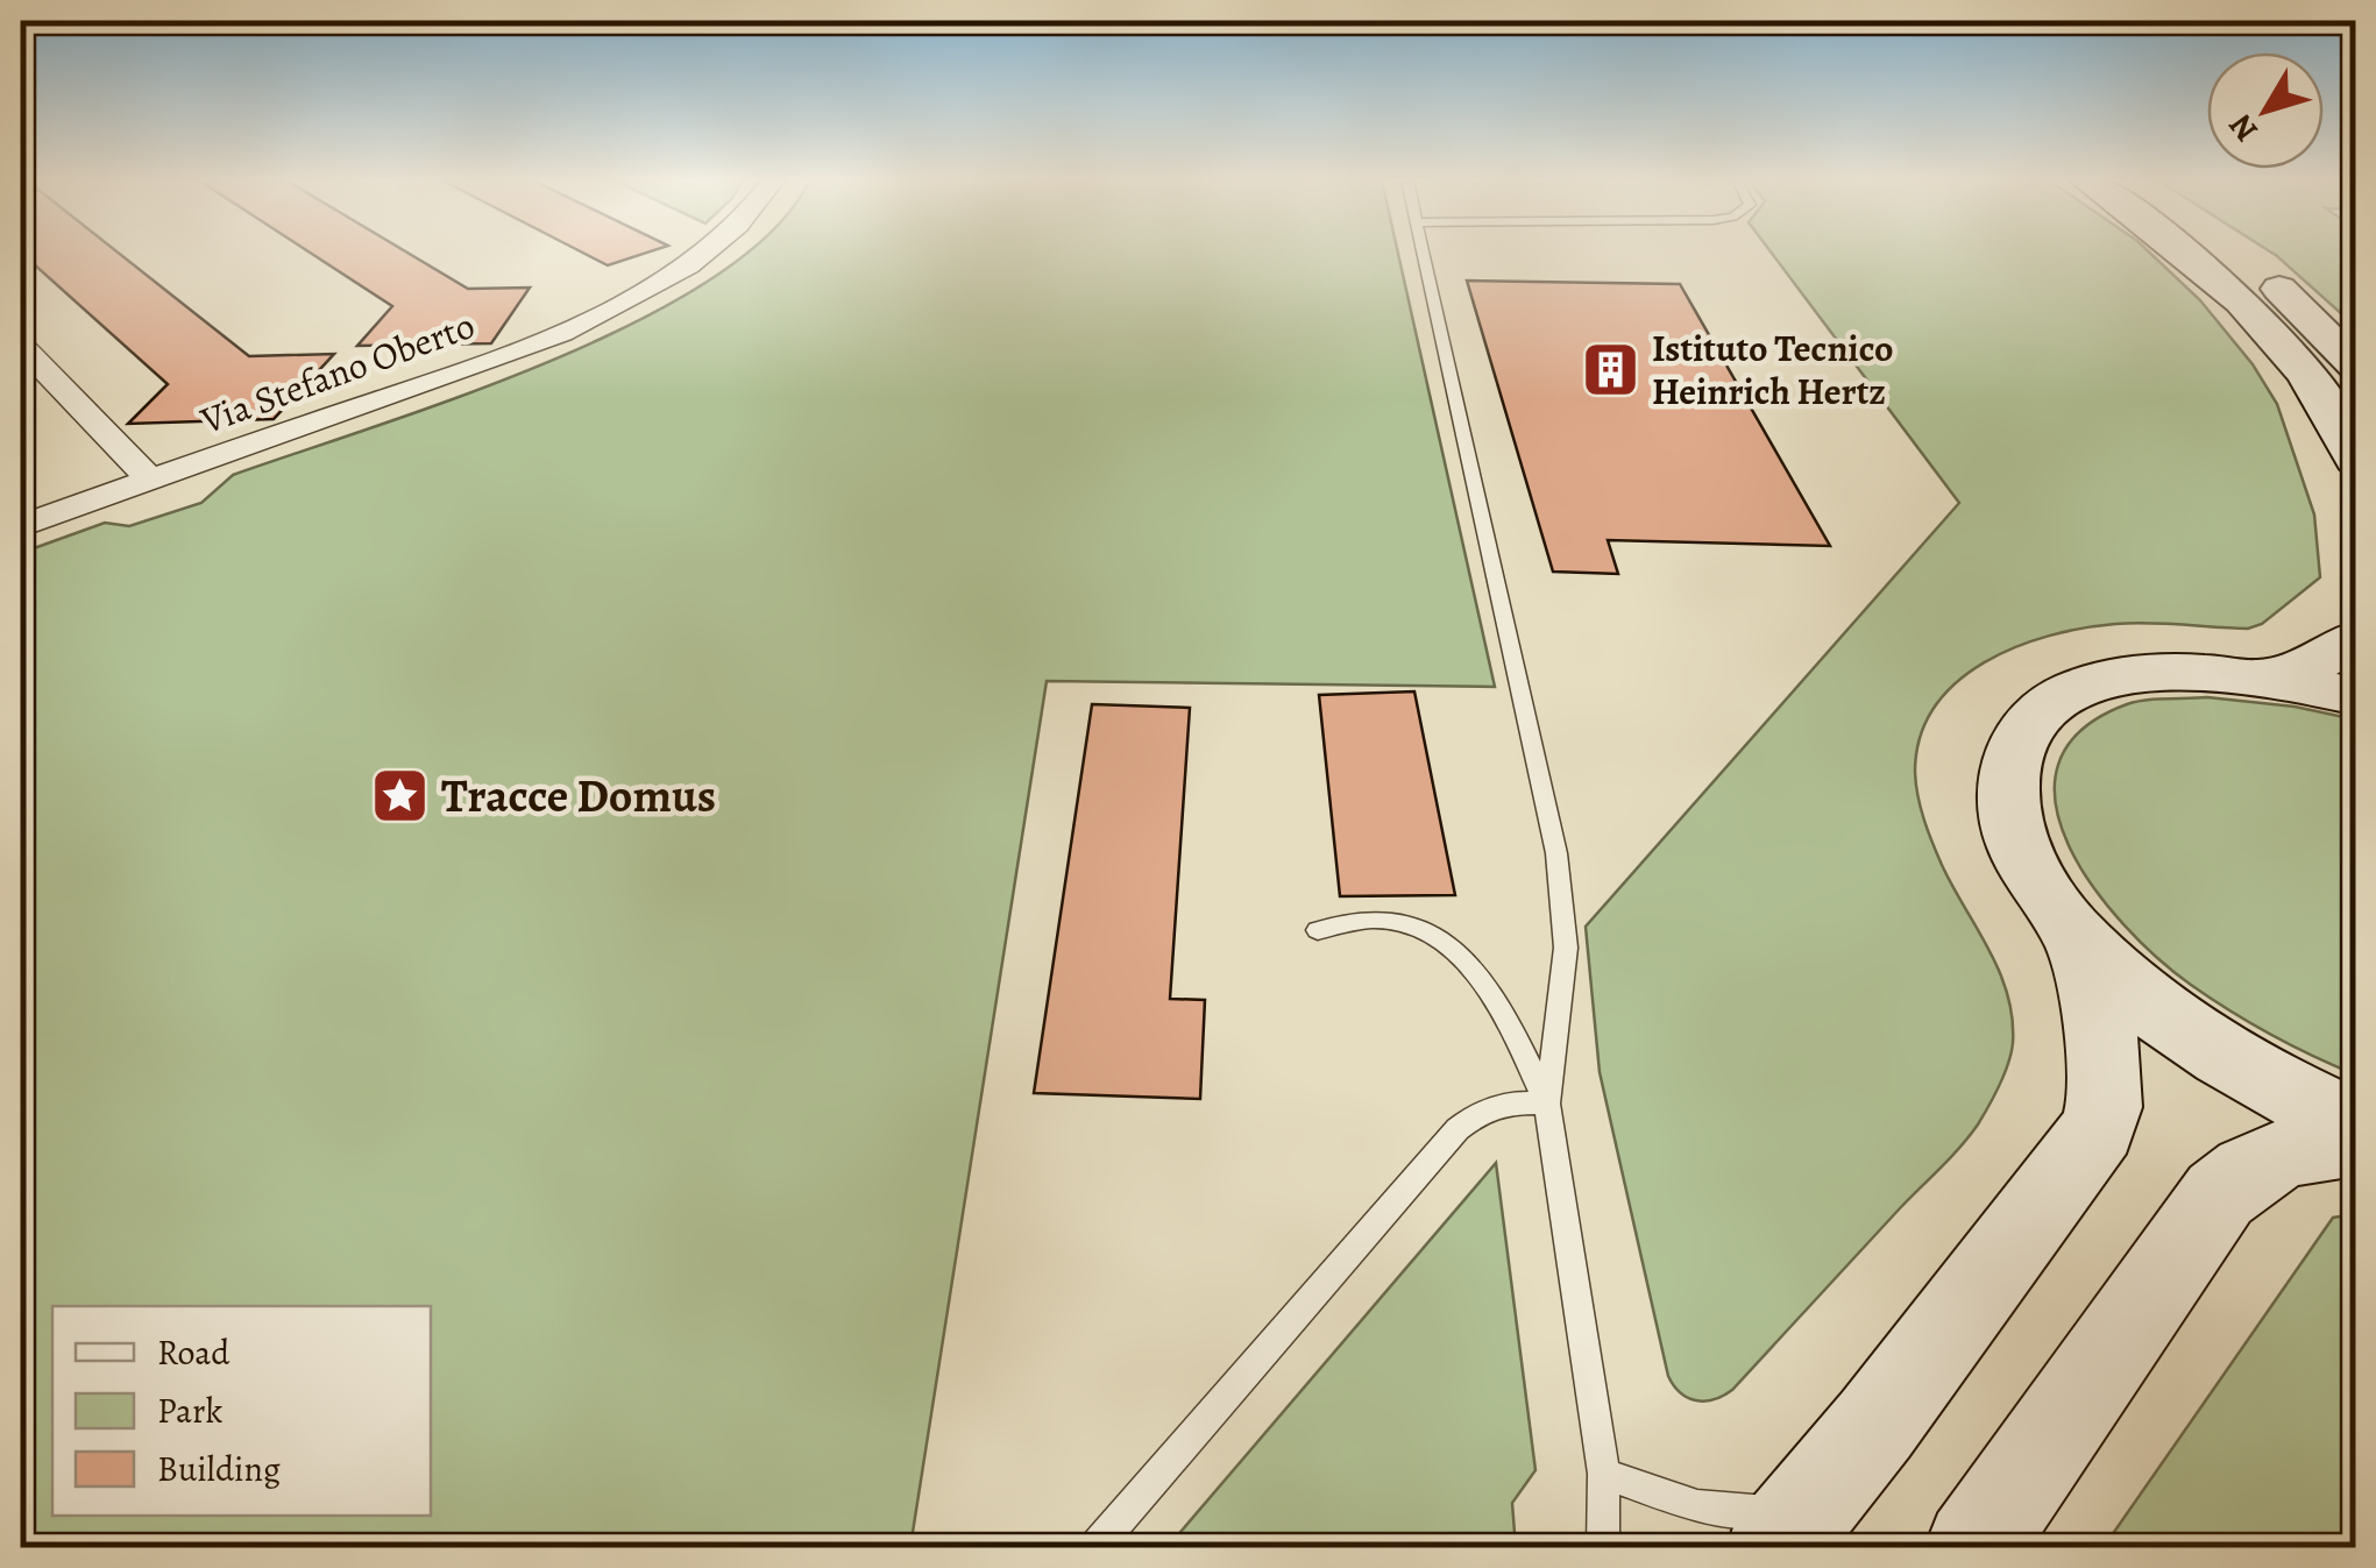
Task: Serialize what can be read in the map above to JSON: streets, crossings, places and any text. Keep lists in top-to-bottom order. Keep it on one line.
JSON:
{"streets":{"street":["Via Stefano Oberto"]},"places":{"building":["Istituto Tecnico Heinrich Hertz"],"place":["Tracce Domus"]},"legend":["Road","Park","Building"],"north":"bottom left"}
